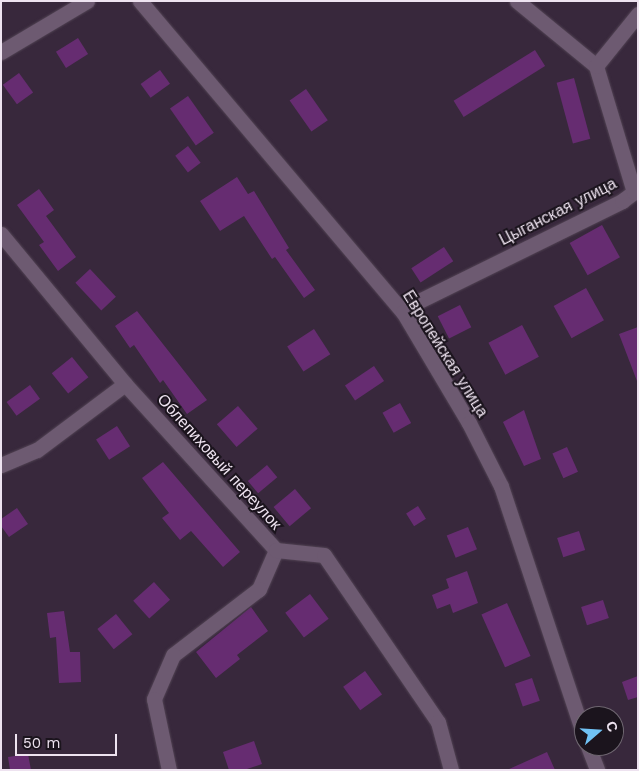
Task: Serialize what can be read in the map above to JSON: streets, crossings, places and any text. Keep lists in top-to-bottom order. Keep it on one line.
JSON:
{"streets":{"street":["Цыганская улица","Европейская улица","Облепиховый переулок"]},"crossings":[["Цыганская улица","Европейская улица"]],"scale_bar":"50 m","north":"right"}
